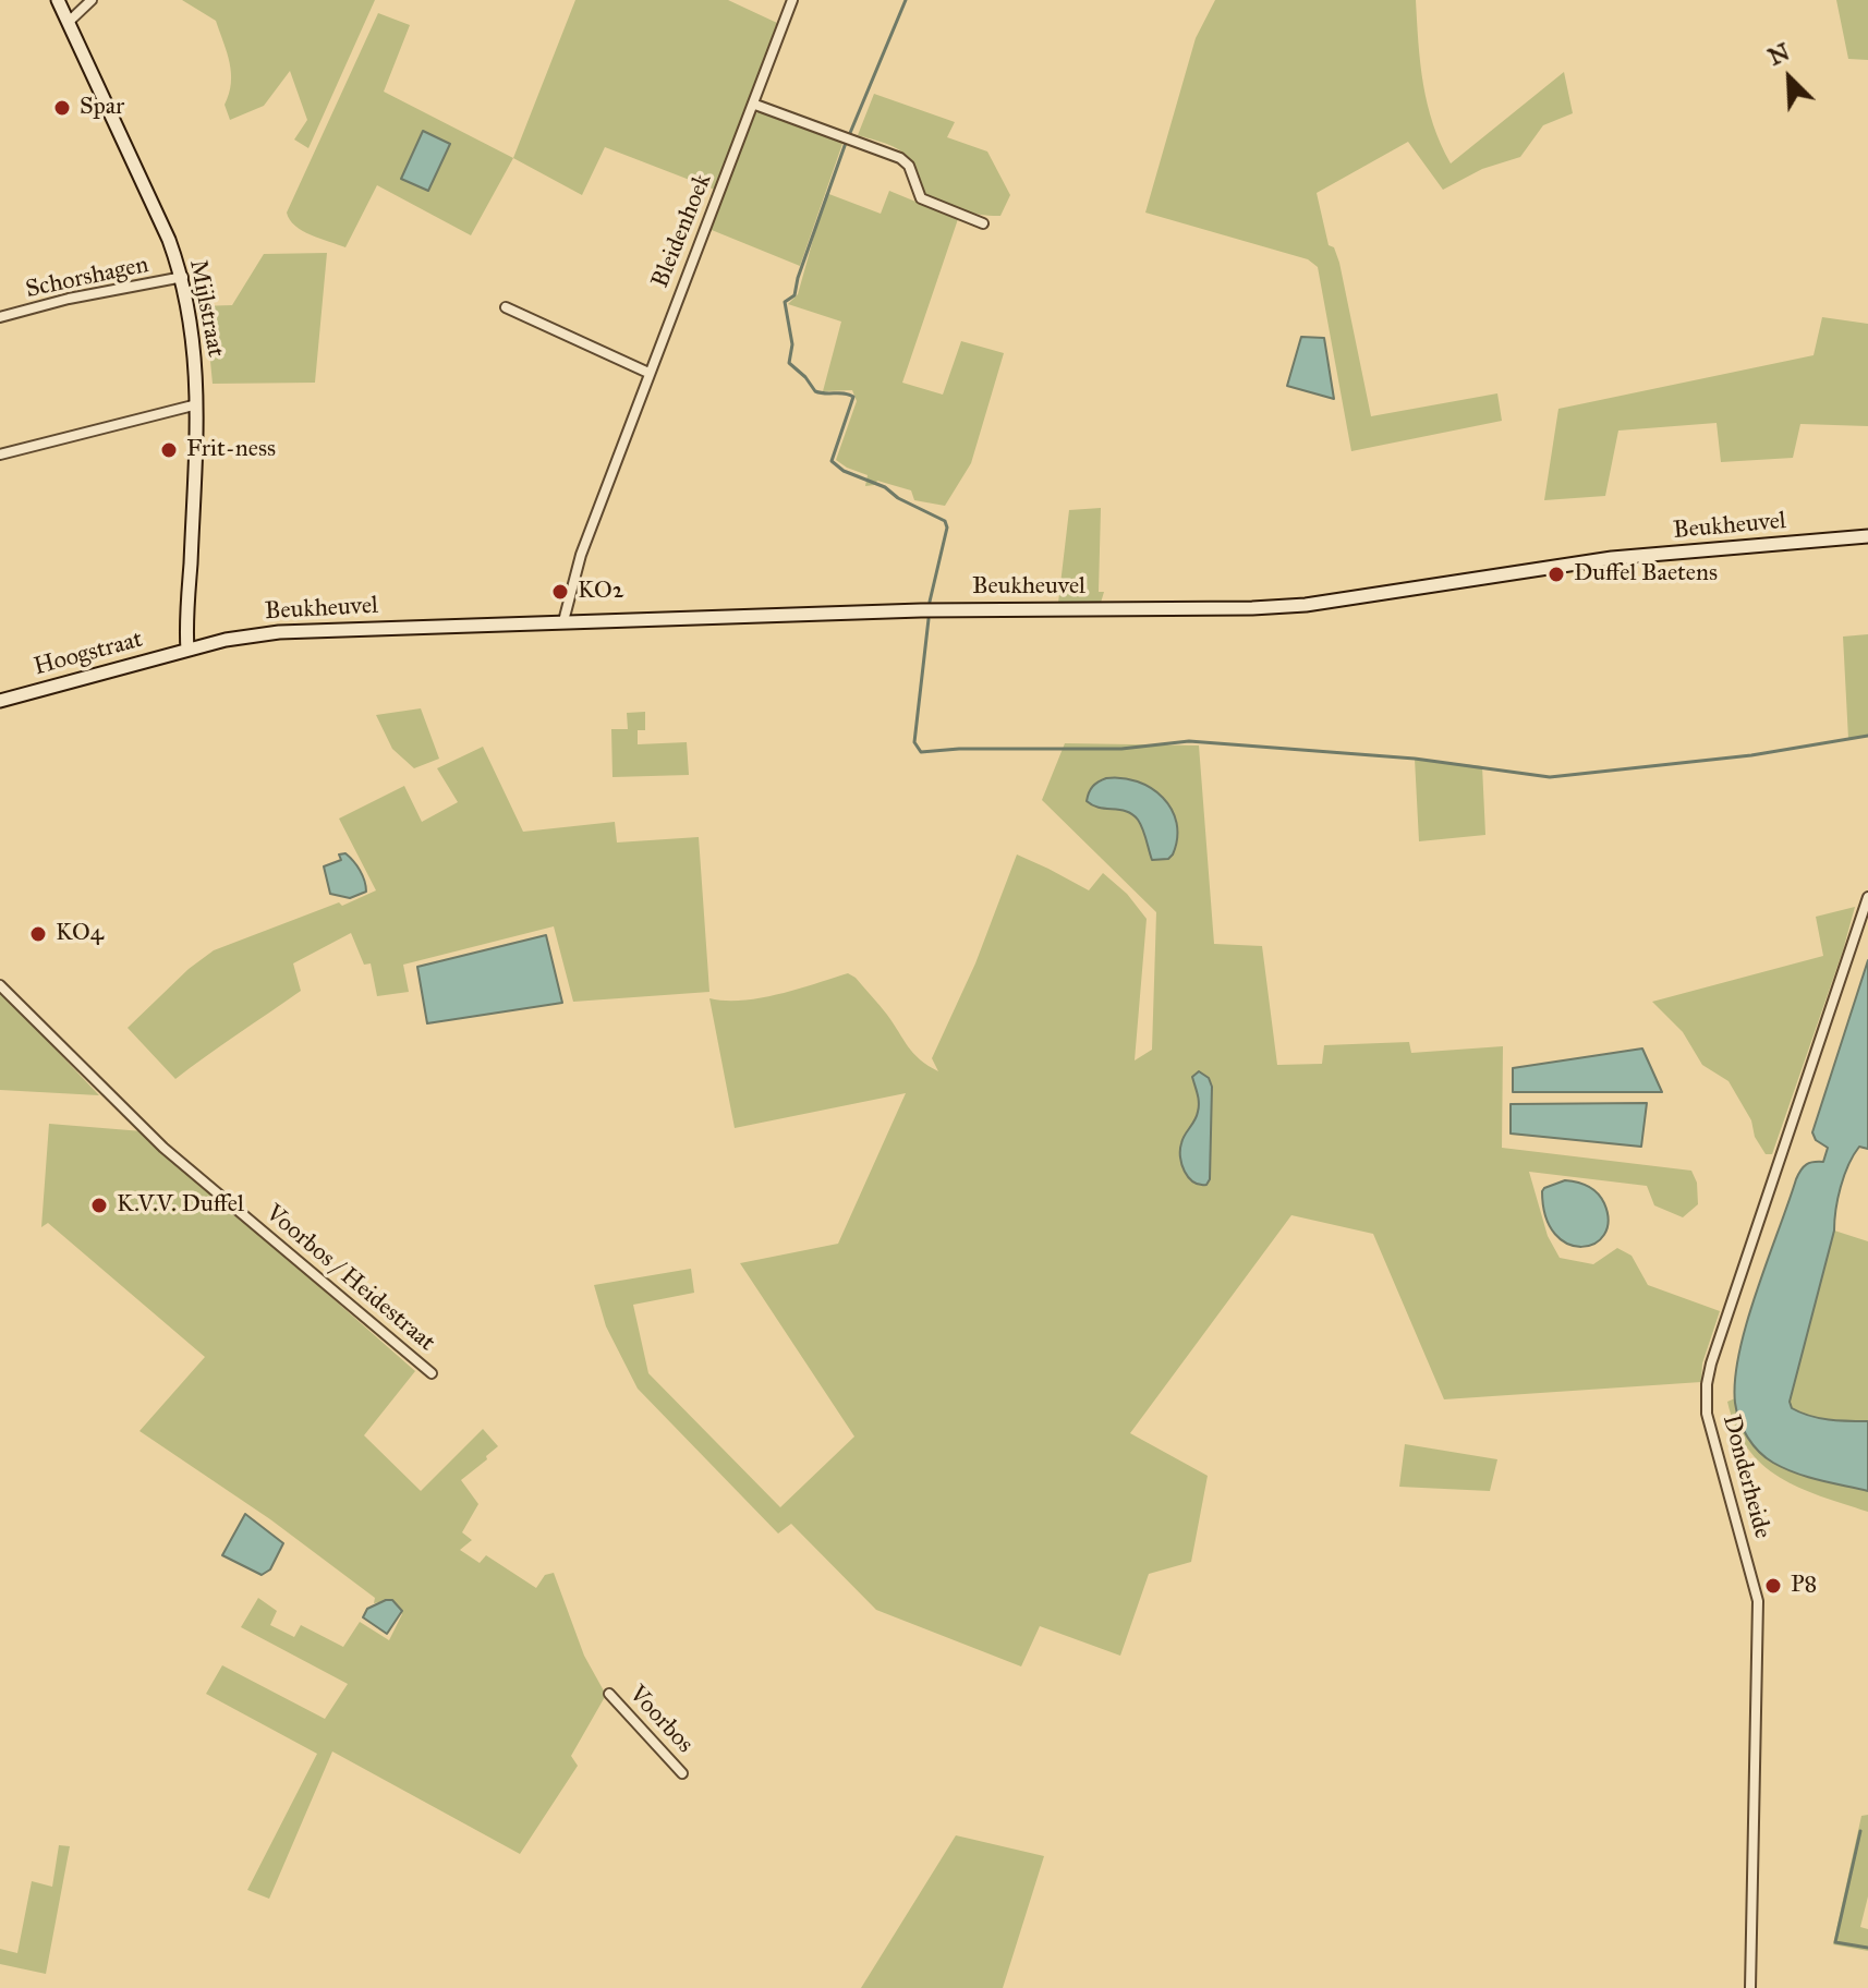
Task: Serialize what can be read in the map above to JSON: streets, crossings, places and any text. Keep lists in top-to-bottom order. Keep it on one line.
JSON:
{"streets":{"street":["Bleidenhoek","Schorshagen","Mijlstraat","Beukheuvel","Hoogstraat","Voorbos / Heidestraat","Donderheide","Voorbos"]},"crossings":[["Bleidenhoek","Beukheuvel"],["Schorshagen","Mijlstraat"],["Mijlstraat","Beukheuvel"],["Mijlstraat","Hoogstraat"],["Beukheuvel","Hoogstraat"]],"places":["Spar","Frit-ness","Duffel Baetens","KO2","KO4","K.V.V. Duffel","P8"],"north":"top left"}
